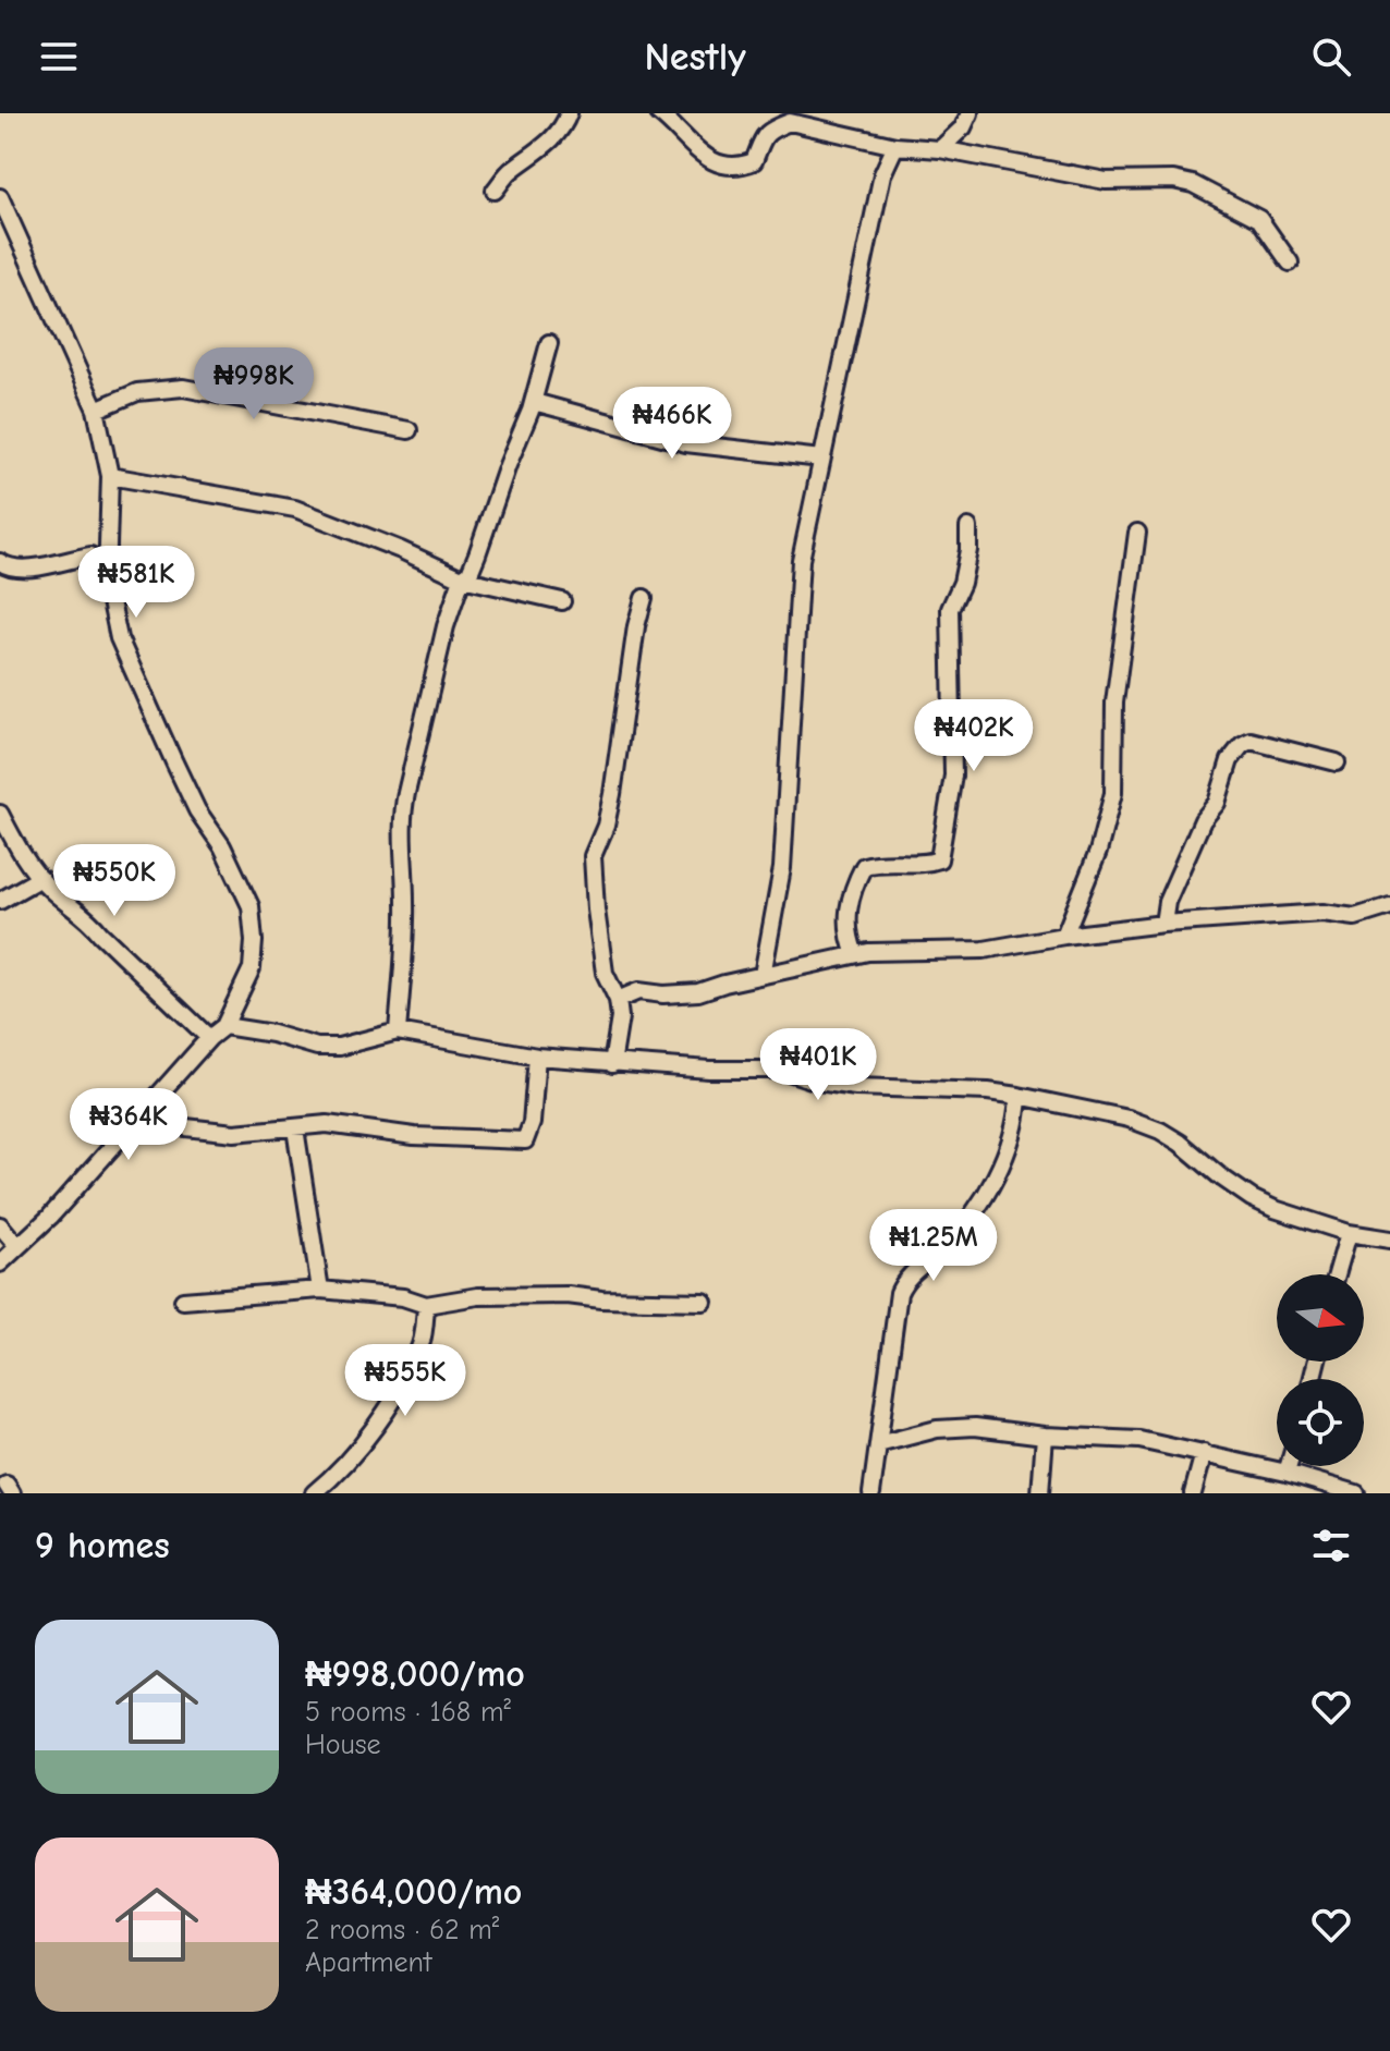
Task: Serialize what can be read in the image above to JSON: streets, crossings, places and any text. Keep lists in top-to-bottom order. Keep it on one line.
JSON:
{"north":"right","page":{"header":"Nestly","price":["₦998K","₦466K","₦581K","₦402K","₦550K","₦401K","₦364K","₦1.25M","₦555K"],"heading":"9 homes","list":[{"name":"₦998,000/mo","note":"5 rooms · 168 m² · House"},{"name":"₦364,000/mo","note":"2 rooms · 62 m² · Apartment"}]}}
